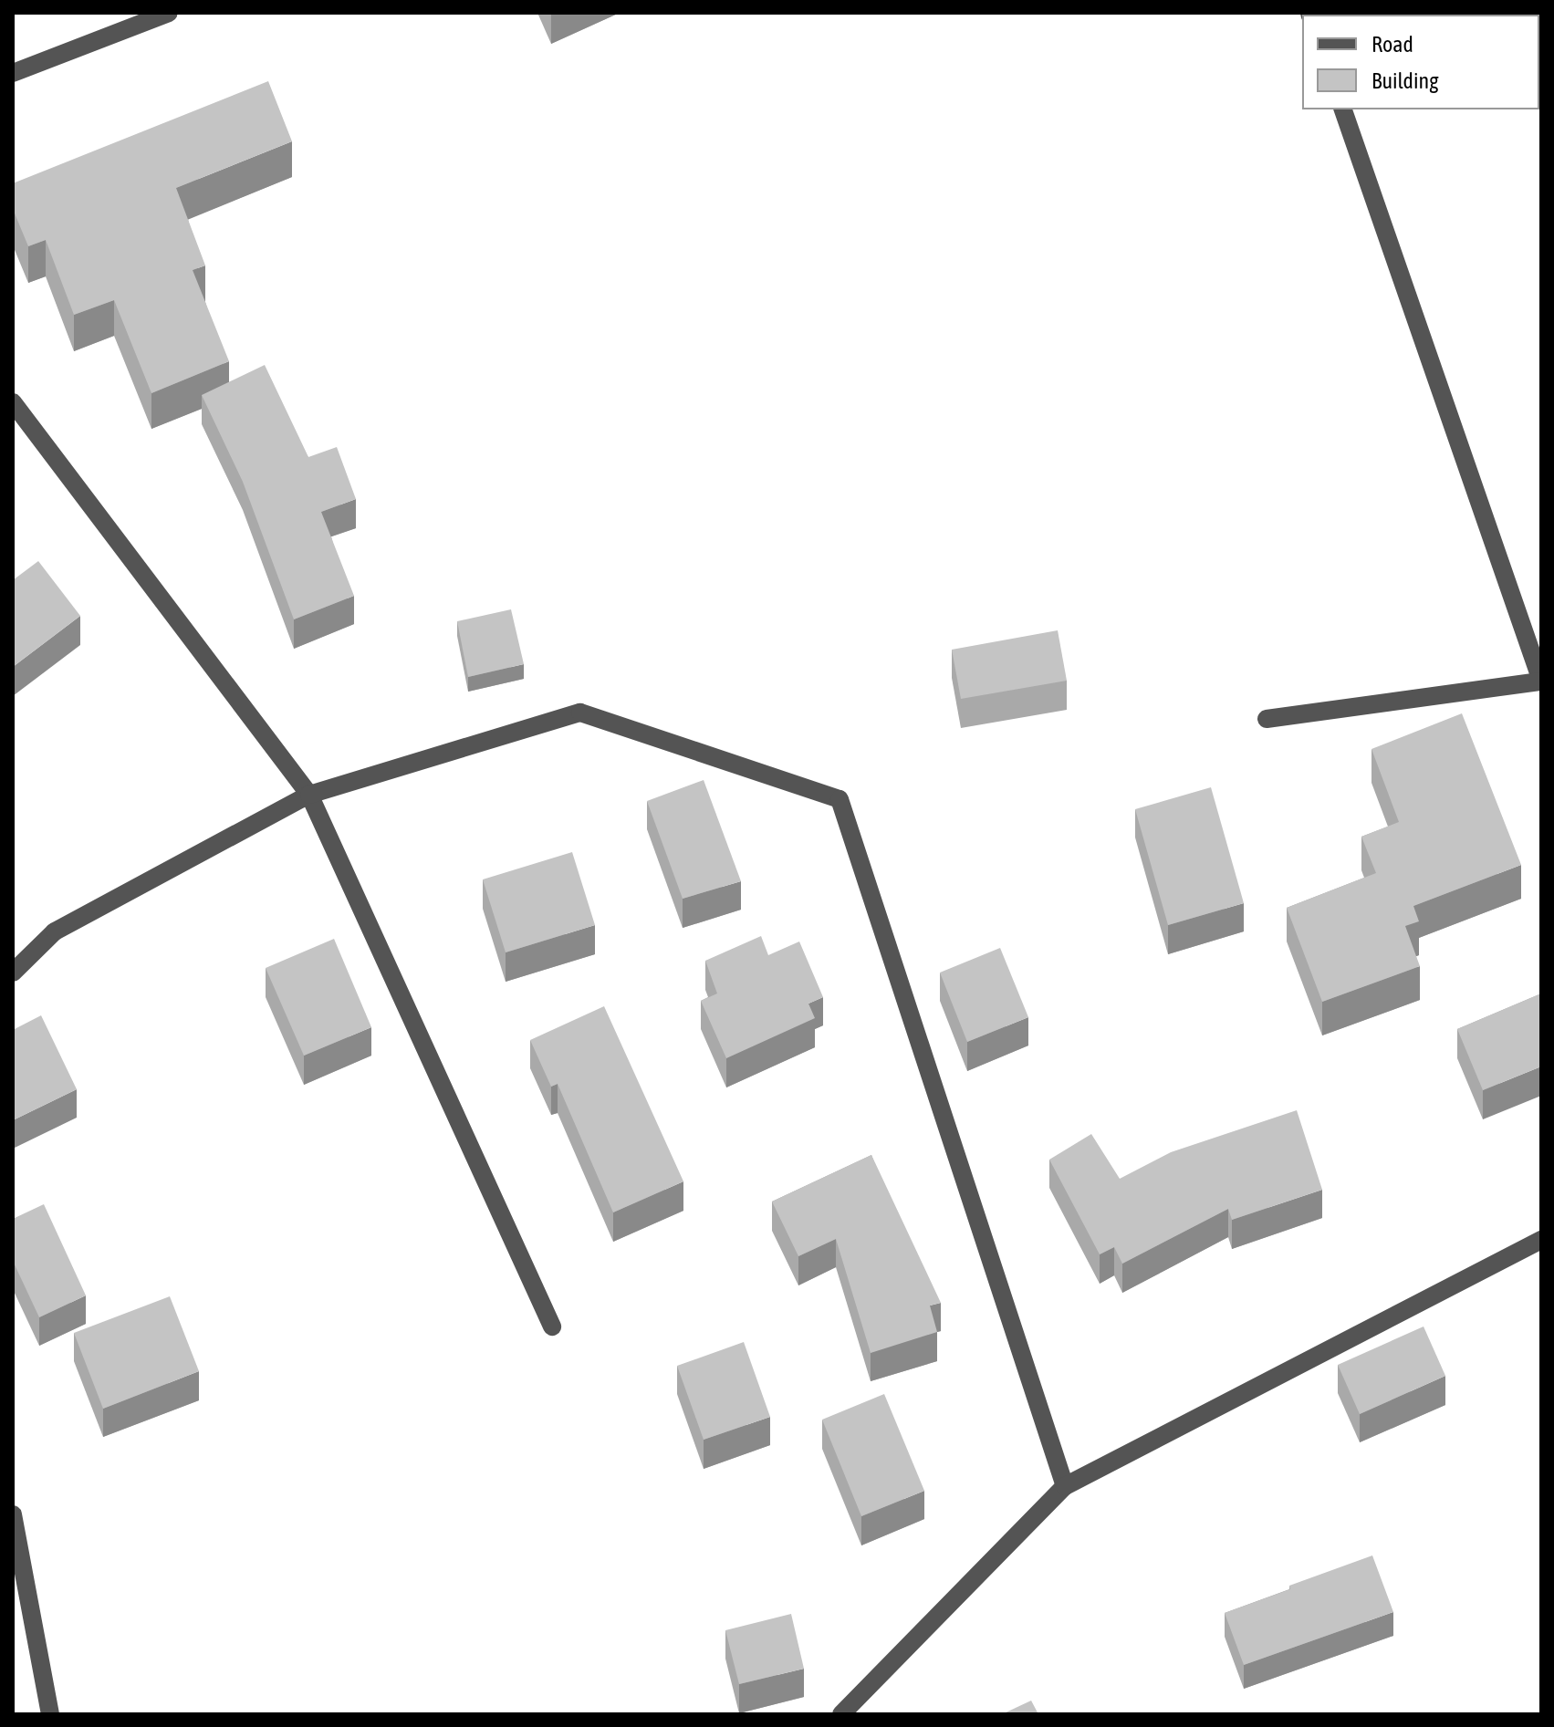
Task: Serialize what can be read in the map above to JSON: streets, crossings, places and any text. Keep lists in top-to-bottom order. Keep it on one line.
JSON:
{"legend":["Road","Building"]}
